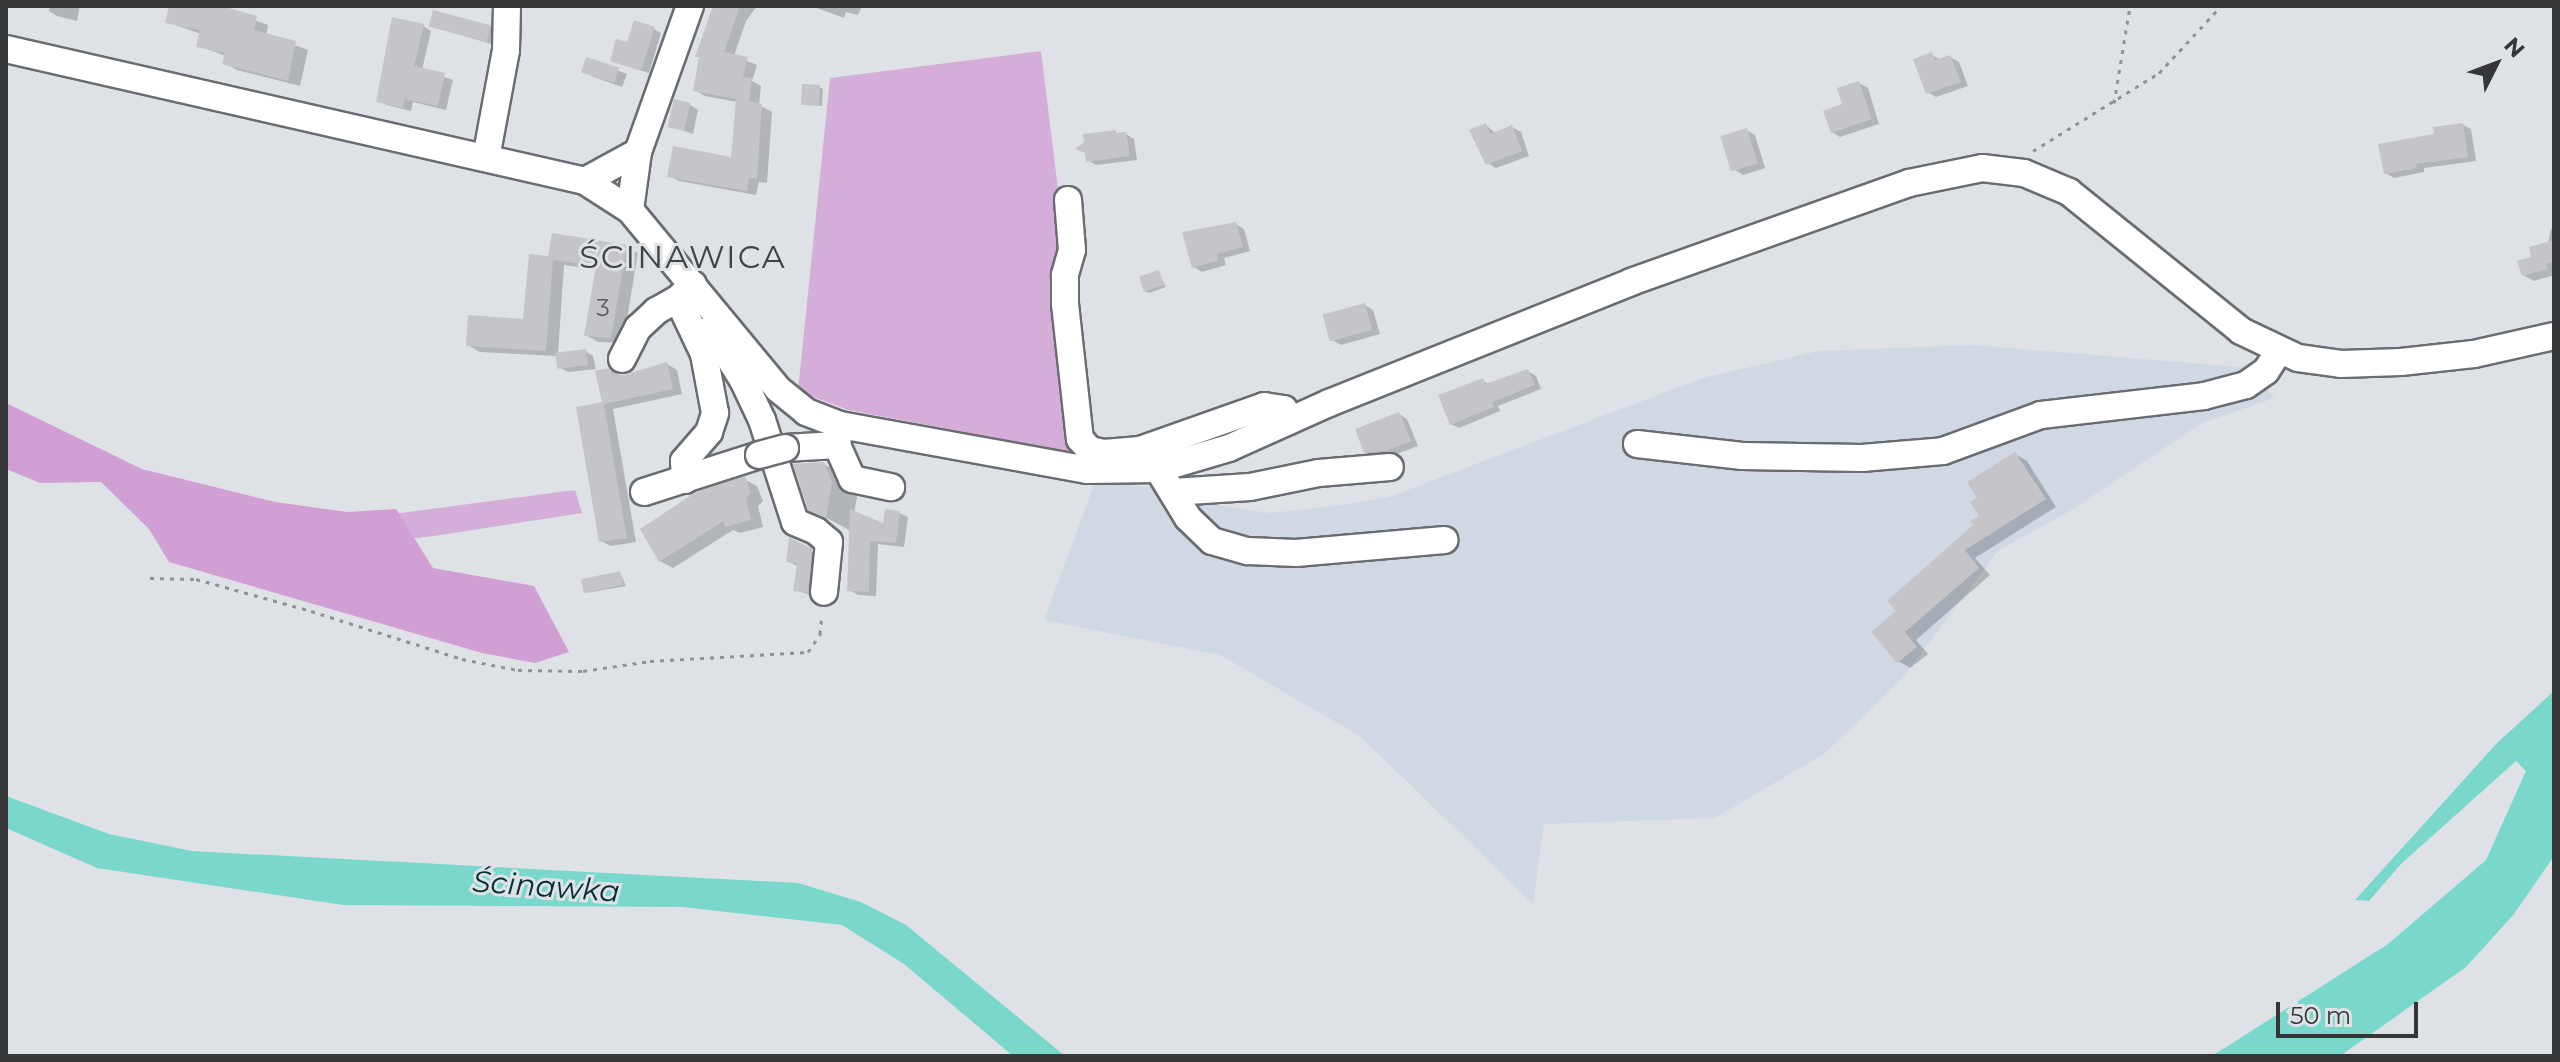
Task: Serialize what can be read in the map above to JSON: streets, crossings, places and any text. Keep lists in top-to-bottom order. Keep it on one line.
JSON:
{"districts":["ŚCINAWICA"],"water":["Ścinawka"],"house_numbers":["3"],"scale_bar":"50 m","north":"top right"}
